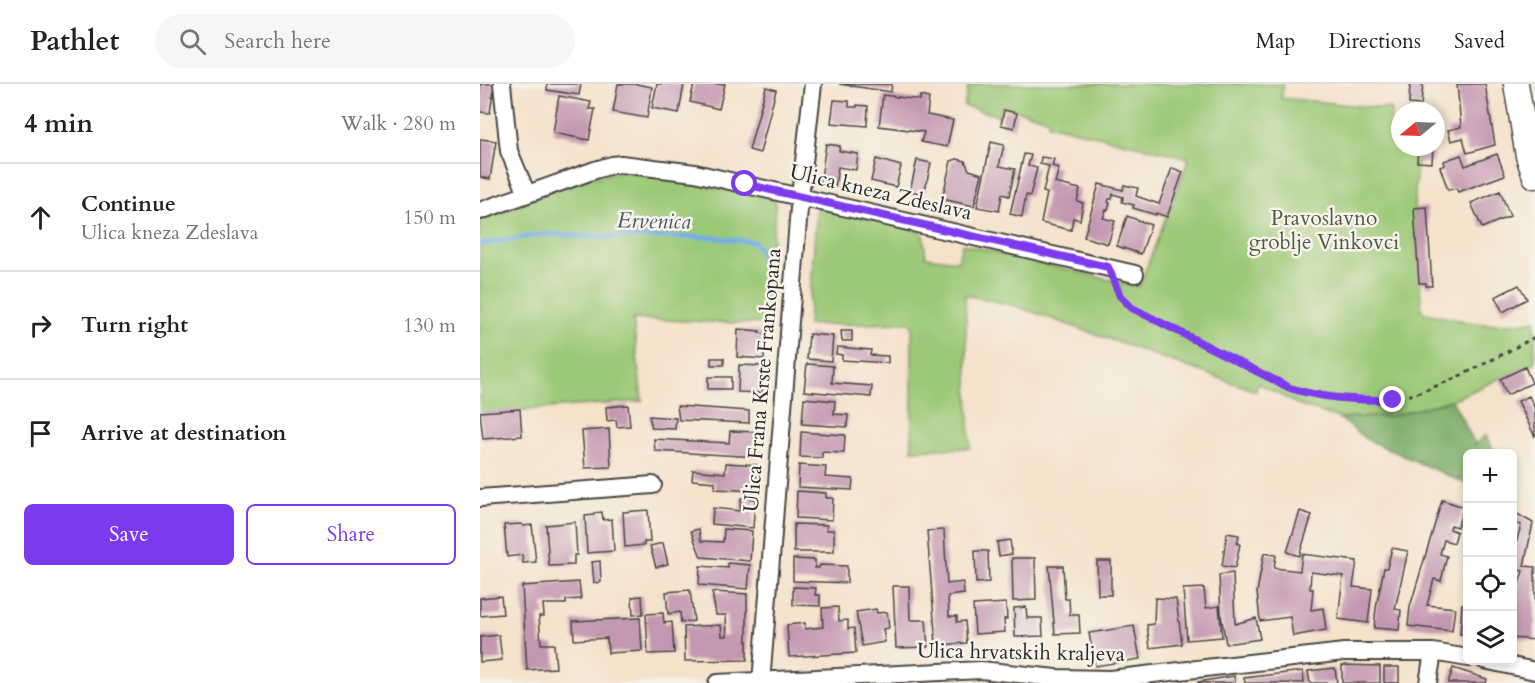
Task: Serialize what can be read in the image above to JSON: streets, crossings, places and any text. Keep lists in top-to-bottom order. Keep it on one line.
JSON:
{"streets":{"street":["Ulica kneza Zdeslava","Ulica Frana Krste Frankopana","Ulica hrvatskih kraljeva"]},"crossings":[["Ulica kneza Zdeslava","Ulica Frana Krste Frankopana"],["Ulica Frana Krste Frankopana","Ulica hrvatskih kraljeva"]],"water":["Ervenica"],"parks":["Pravoslavno groblje Vinkovci"],"north":"left","page":{"header":"Pathlet","search":"Search here","nav":["Map","Directions","Saved"],"heading":["4 min","Walk · 280 m"],"list":[["Continue","Ulica kneza Zdeslava","150 m"],["Turn right","130 m"],"Arrive at destination"],"map_buttons":["+","−"],"buttons":["Save","Share"]}}
